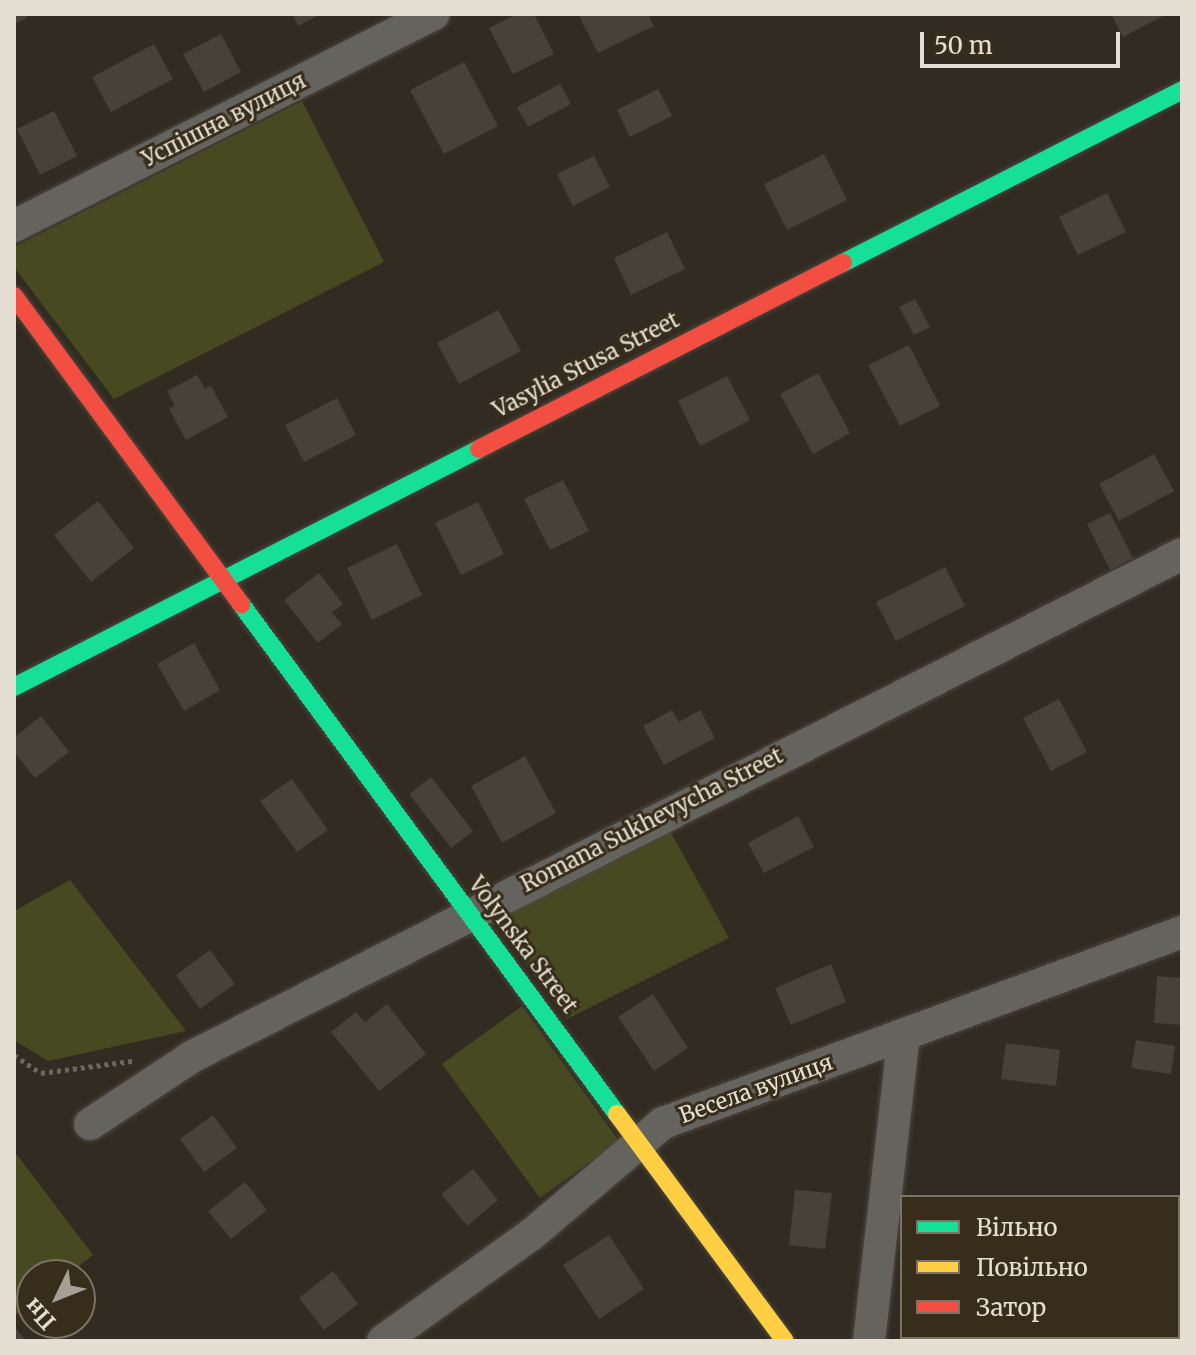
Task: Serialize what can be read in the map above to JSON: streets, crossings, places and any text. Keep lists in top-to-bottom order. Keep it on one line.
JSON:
{"streets":{"street":["Успішна вулиця","Vasylia Stusa Street","Romana Sukhevycha Street","Volynska Street","Весела вулиця"]},"crossings":[["Vasylia Stusa Street","Volynska Street"],["Romana Sukhevycha Street","Volynska Street"],["Volynska Street","Весела вулиця"]],"legend":["Вільно","Повільно","Затор"],"scale_bar":"50 m","north":"bottom left"}
